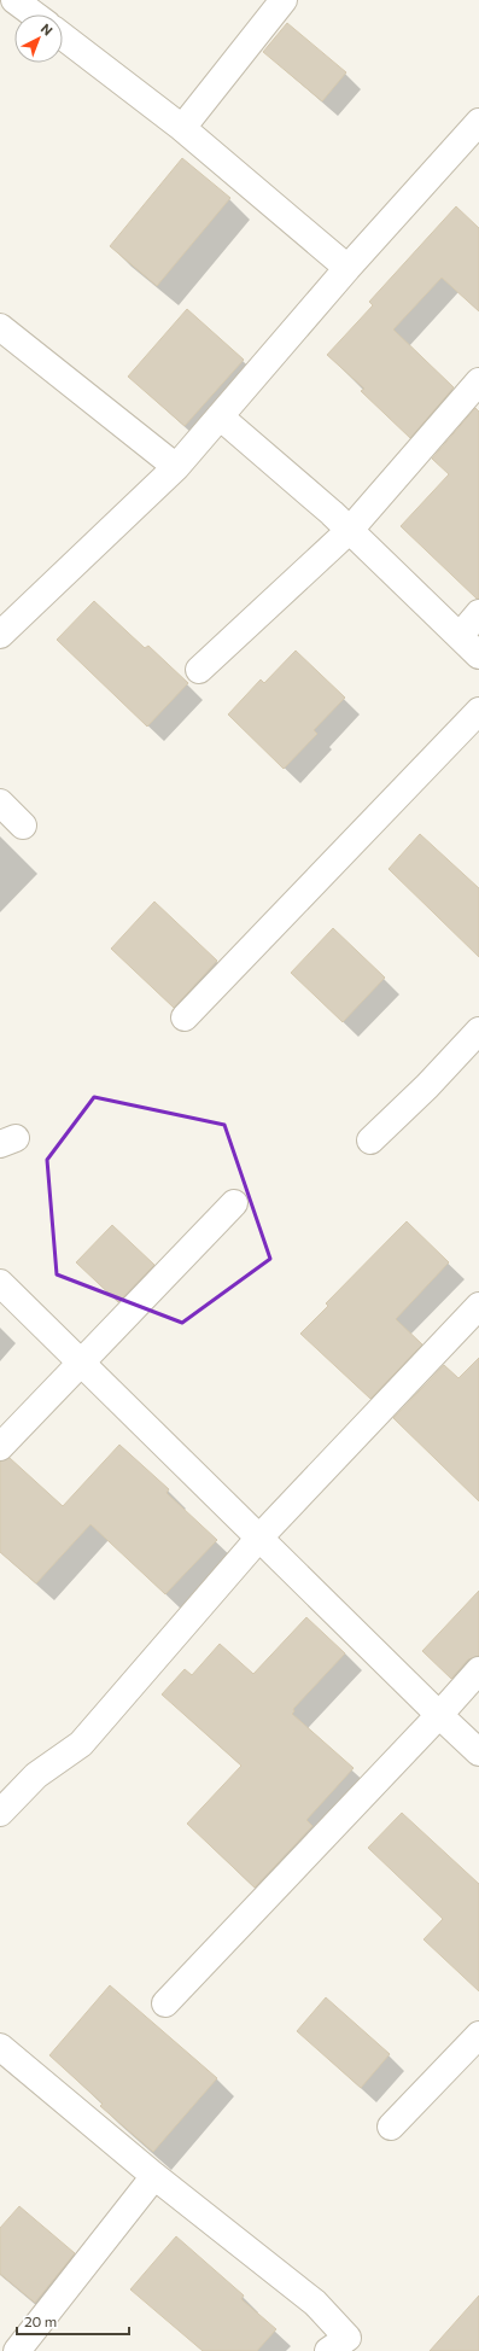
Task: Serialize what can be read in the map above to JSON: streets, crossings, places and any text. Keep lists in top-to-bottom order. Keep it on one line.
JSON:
{"scale_bar":"20 m","north":"top right"}
